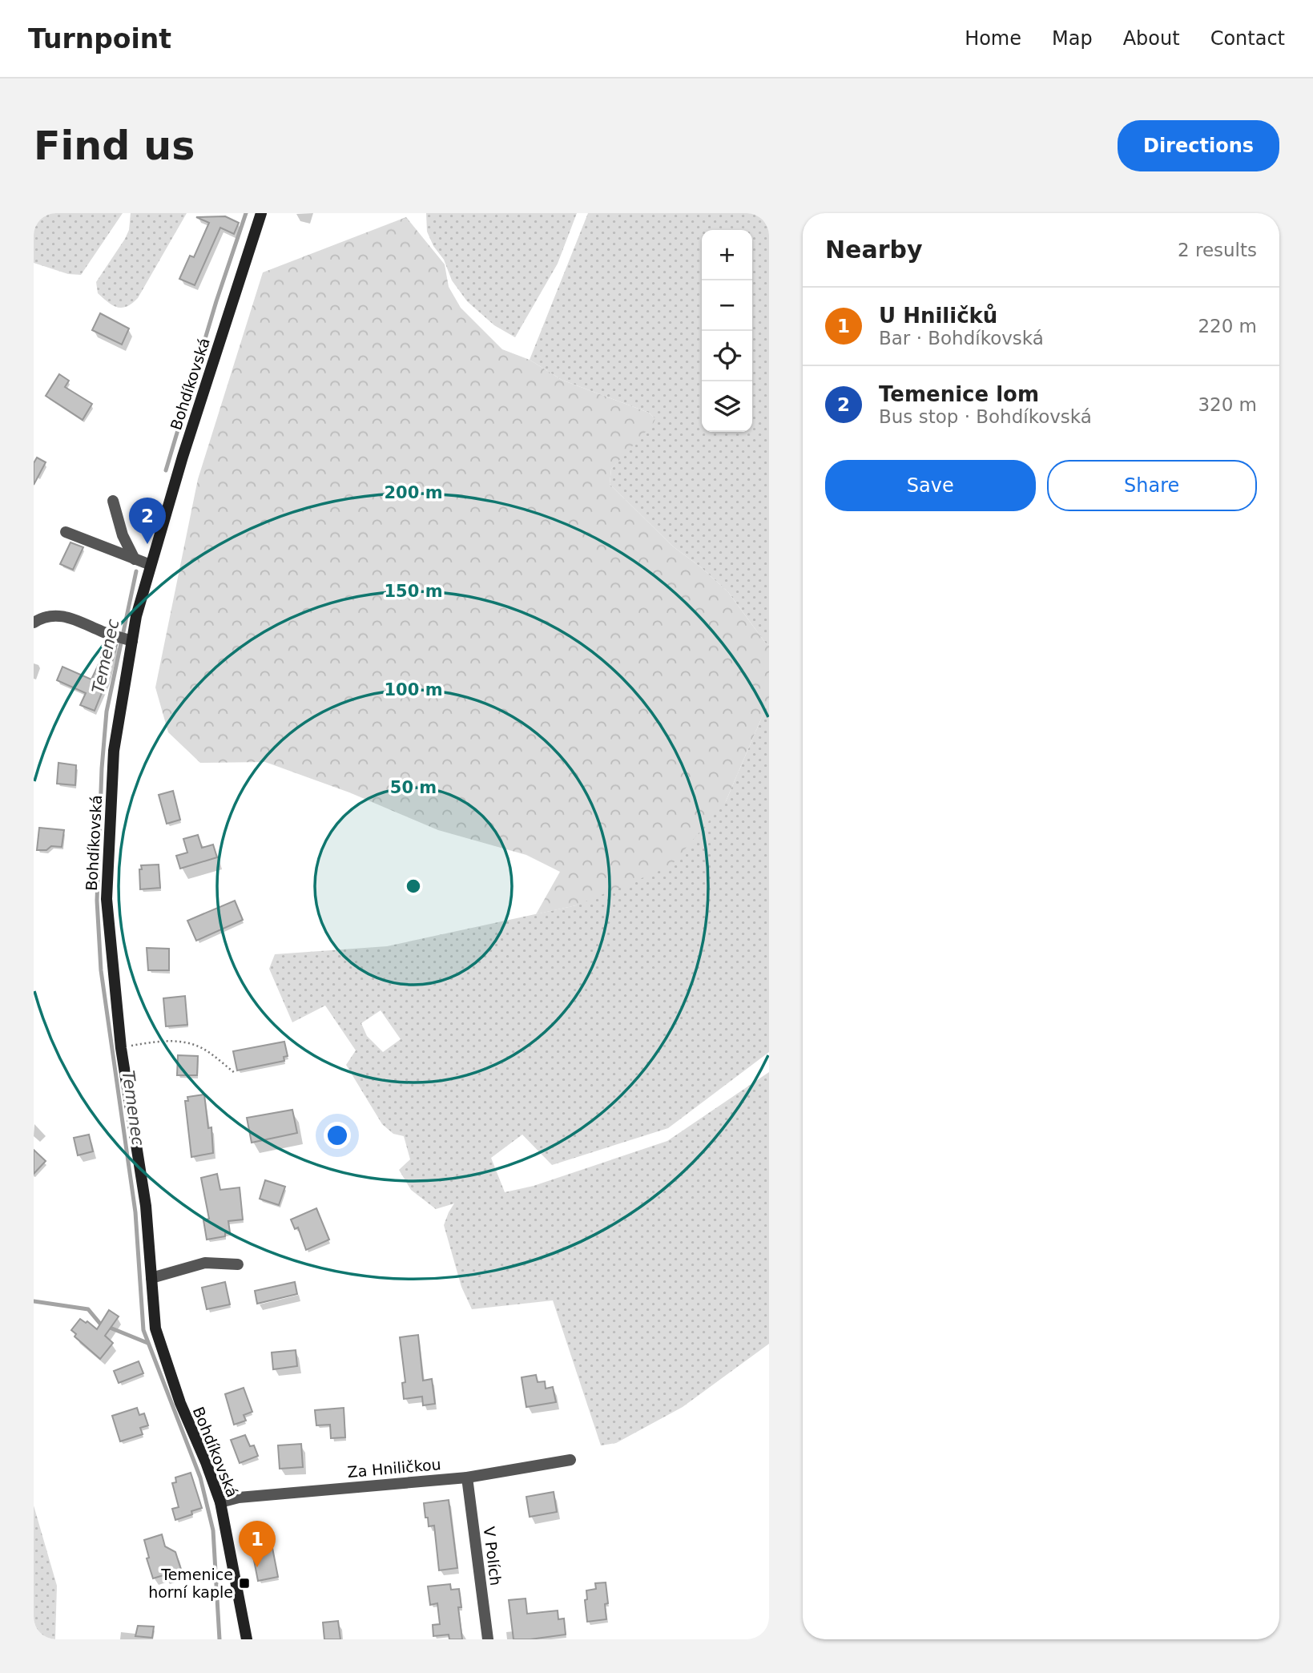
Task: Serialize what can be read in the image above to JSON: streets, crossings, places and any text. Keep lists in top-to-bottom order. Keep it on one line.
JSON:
{"streets":{"street":["Bohdíkovská","Za Hniličkou","V Polích"]},"crossings":[["Bohdíkovská","Za Hniličkou"],["Za Hniličkou","V Polích"]],"water":["Temenec"],"places":{"transit":["Temenice horní kaple"]},"page":{"header":"Turnpoint","nav":["Home","Map","About","Contact"],"buttons":["Directions",["Save","Share"]],"title":"Find us","heading":["Nearby","2 results"],"map_buttons":["+","−"],"list":[{"mark":"1","name":"U Hniličků","note":"Bar · Bohdíkovská","value":"220 m"},{"mark":"2","name":"Temenice lom","note":"Bus stop · Bohdíkovská","value":"320 m"}],"pins":["2","1"]},"rings":["200 m","150 m","100 m","50 m"]}
